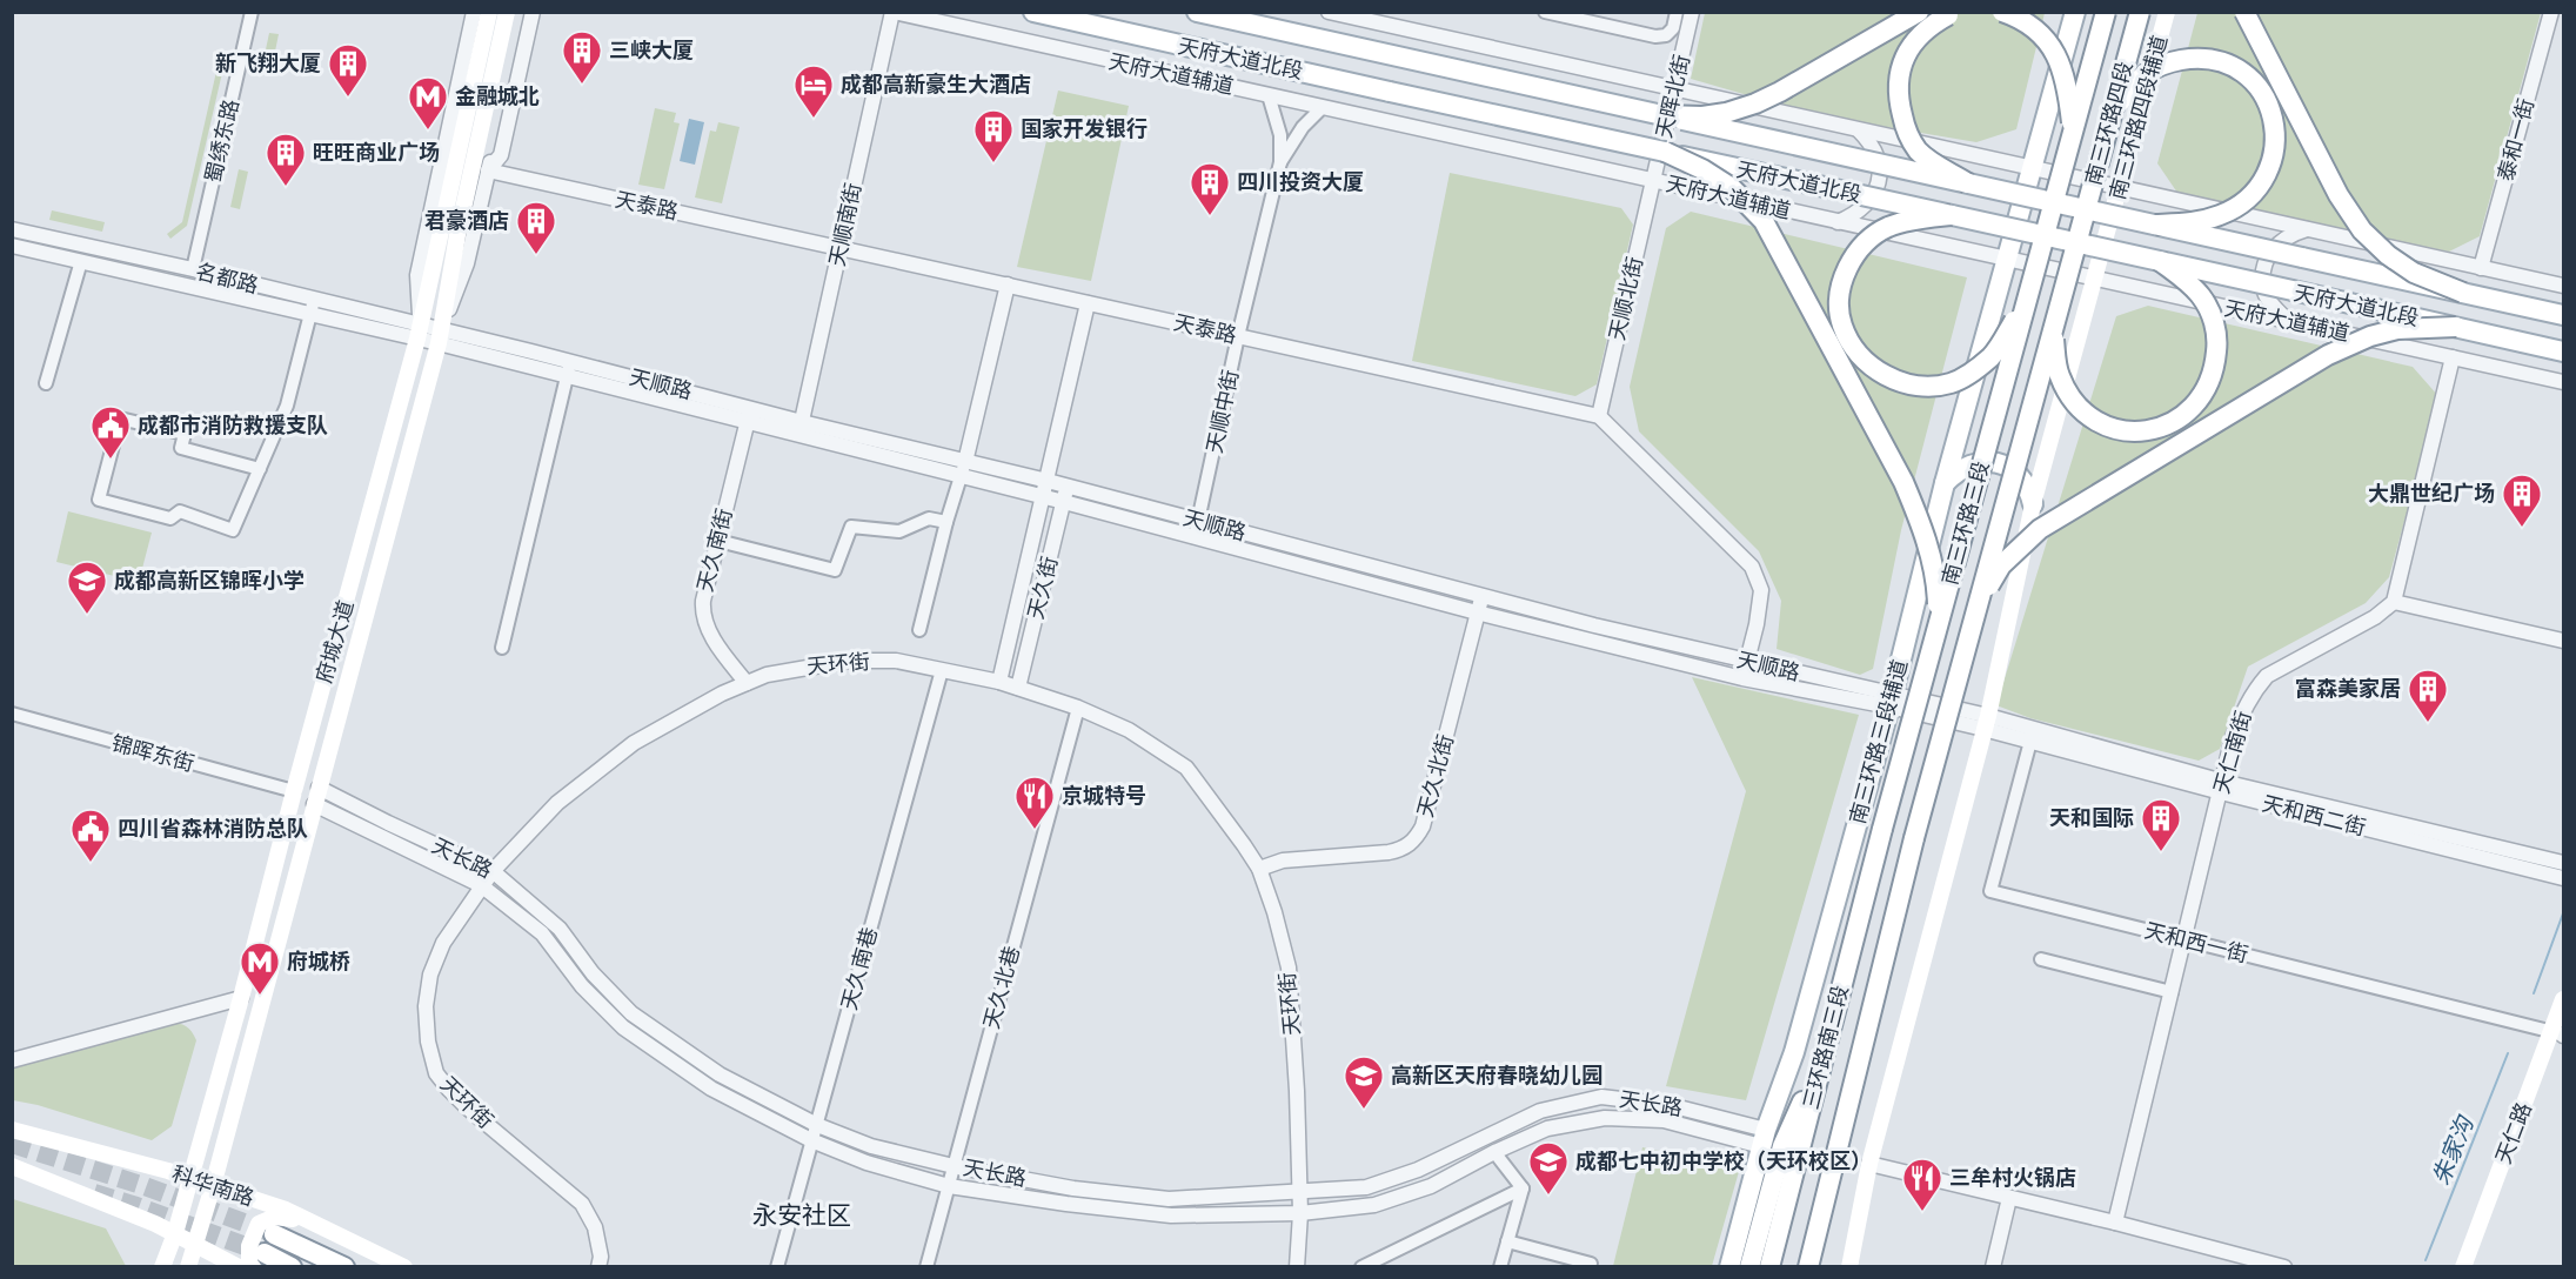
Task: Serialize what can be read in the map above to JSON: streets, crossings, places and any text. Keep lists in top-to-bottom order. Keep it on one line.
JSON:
{"streets":{"main road":["天府大道北段","南三环路四段辅道","南三环路四段","南三环路三段","府城大道","南三环路三段辅道","三环路南三段","天仁路","科华南路"],"street":["天府大道辅道","天晖北街","泰和一街","蜀绣东路","天泰路","天顺南街","名都路","天顺北街","天顺路","天顺中街","天久南街","天久街","天环街","天仁南街","锦晖东街","天久北街","天和西二街","天长路","天和西一街","天久南巷","天久北巷"]},"crossings":[["天府大道辅道","天晖北街"],["天府大道辅道","南三环路四段辅道"],["天府大道辅道","天顺南街"],["天府大道辅道","天顺北街"],["天府大道辅道","南三环路三段辅道"],["天晖北街","天顺北街"],["南三环路四段","南三环路三段"],["蜀绣东路","名都路"],["天泰路","天顺南街"],["天泰路","天顺北街"],["天泰路","天顺中街"],["天泰路","天久街"],["天顺南街","天顺路"],["名都路","天顺路"],["名都路","府城大道"],["天顺路","天顺中街"],["天顺路","天久南街"],["天顺路","天久街"],["天顺路","府城大道"],["天顺路","南三环路三段辅道"],["天顺路","天久北街"],["天顺路","天和西二街"],["南三环路三段","三环路南三段"],["天久南街","天环街"],["天久街","天环街"],["府城大道","锦晖东街"],["府城大道","天长路"],["府城大道","科华南路"],["天环街","天久北街"],["天环街","天长路"],["天环街","天久南巷"],["天环街","天久北巷"],["南三环路三段辅道","天长路"],["天仁南街","天和西二街"],["天仁南街","天和西一街"],["天和西二街","天和西一街"],["天长路","天久南巷"],["天长路","天久北巷"],["天和西一街","天仁路"]],"districts":["永安社区"],"water":["朱家沟"],"places":{"building":["三峡大厦","新飞翔大厦","国家开发银行","旺旺商业广场","四川投资大厦","君豪酒店","大鼎世纪广场","富森美家居","天和国际"],"hotel":["成都高新豪生大酒店"],"metro station":["金融城北","府城桥"],"public building":["成都市消防救援支队","四川省森林消防总队"],"school or university":["成都高新区锦晖小学","高新区天府春晓幼儿园","成都七中初中学校（天环校区）"],"restaurant":["京城特号","三牟村火锅店"]}}
